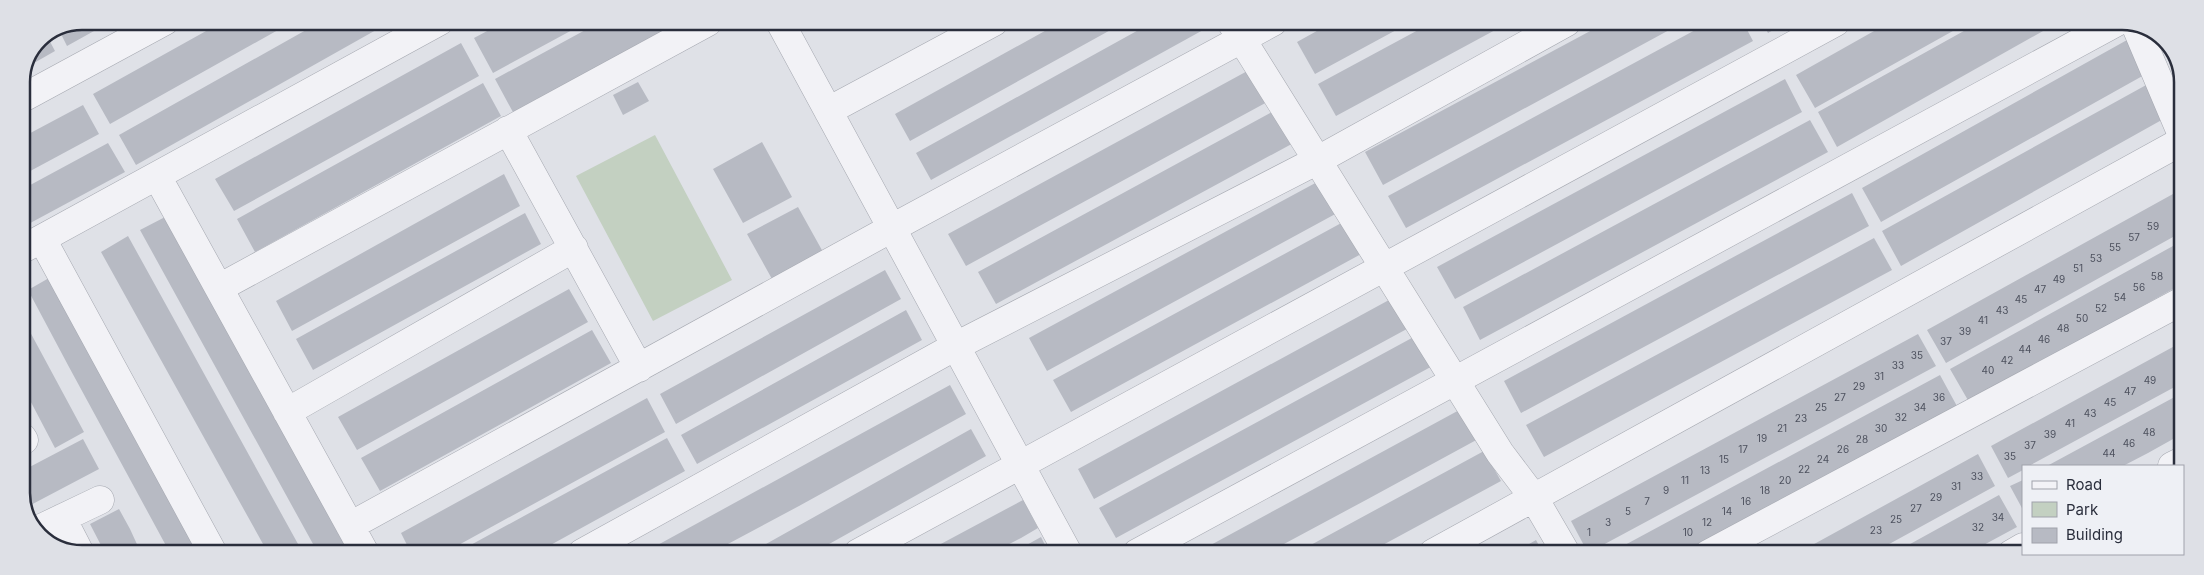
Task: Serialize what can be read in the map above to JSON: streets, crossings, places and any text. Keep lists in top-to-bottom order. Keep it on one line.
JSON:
{"house_numbers":["59","57","55","53","51","58","49","56","47","54","45","52","43","50","41","48","39","46","37","44","35","42","33","40","31","49","29","47","27","36","45","25","34","43","32","23","41","21","30","48","39","19","28","46","37","17","26","44","35","15","24","22","13","33","11","20","31","9","18","29","7","16","27","5","14","34","25","3","12","32","23","1","10"],"legend":["Road","Park","Building"]}
